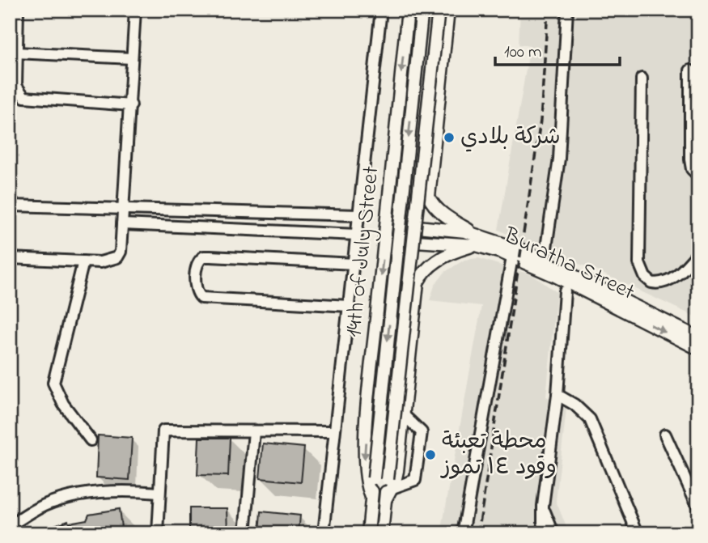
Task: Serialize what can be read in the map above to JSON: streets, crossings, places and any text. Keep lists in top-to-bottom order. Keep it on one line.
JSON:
{"streets":{"main road":["14th of July Street","Buratha Street"]},"places":["شركة بلادي","محطة تعبئة وقود ١٤ تموز"],"scale_bar":"100 m"}
